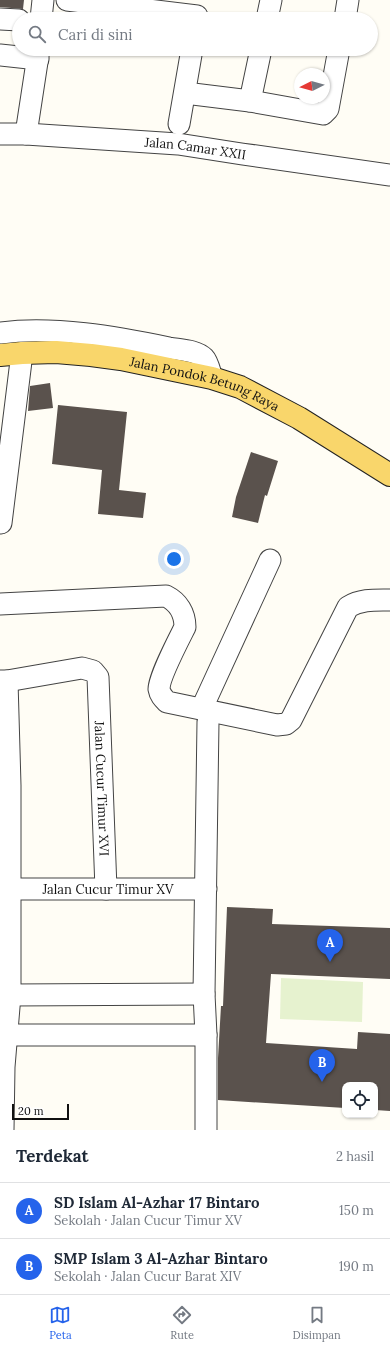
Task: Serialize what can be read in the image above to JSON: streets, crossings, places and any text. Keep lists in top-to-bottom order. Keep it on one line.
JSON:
{"streets":{"main road":["Jalan Pondok Betung Raya"],"street":["Jalan Camar XXII","Jalan Cucur Timur XVI","Jalan Cucur Timur XV"]},"crossings":[["Jalan Cucur Timur XVI","Jalan Cucur Timur XV"]],"scale_bar":"20 m","north":"left","page":{"search":"Cari di sini","pins":["A","B"],"scale":"20 m","heading":["Terdekat","2 hasil"],"list":[{"mark":"A","name":"SD Islam Al-Azhar 17 Bintaro","note":"Sekolah · Jalan Cucur Timur XV","value":"150 m"},{"mark":"B","name":"SMP Islam 3 Al-Azhar Bintaro","note":"Sekolah · Jalan Cucur Barat XIV","value":"190 m"}],"nav":["Peta","Rute","Disimpan"]}}
